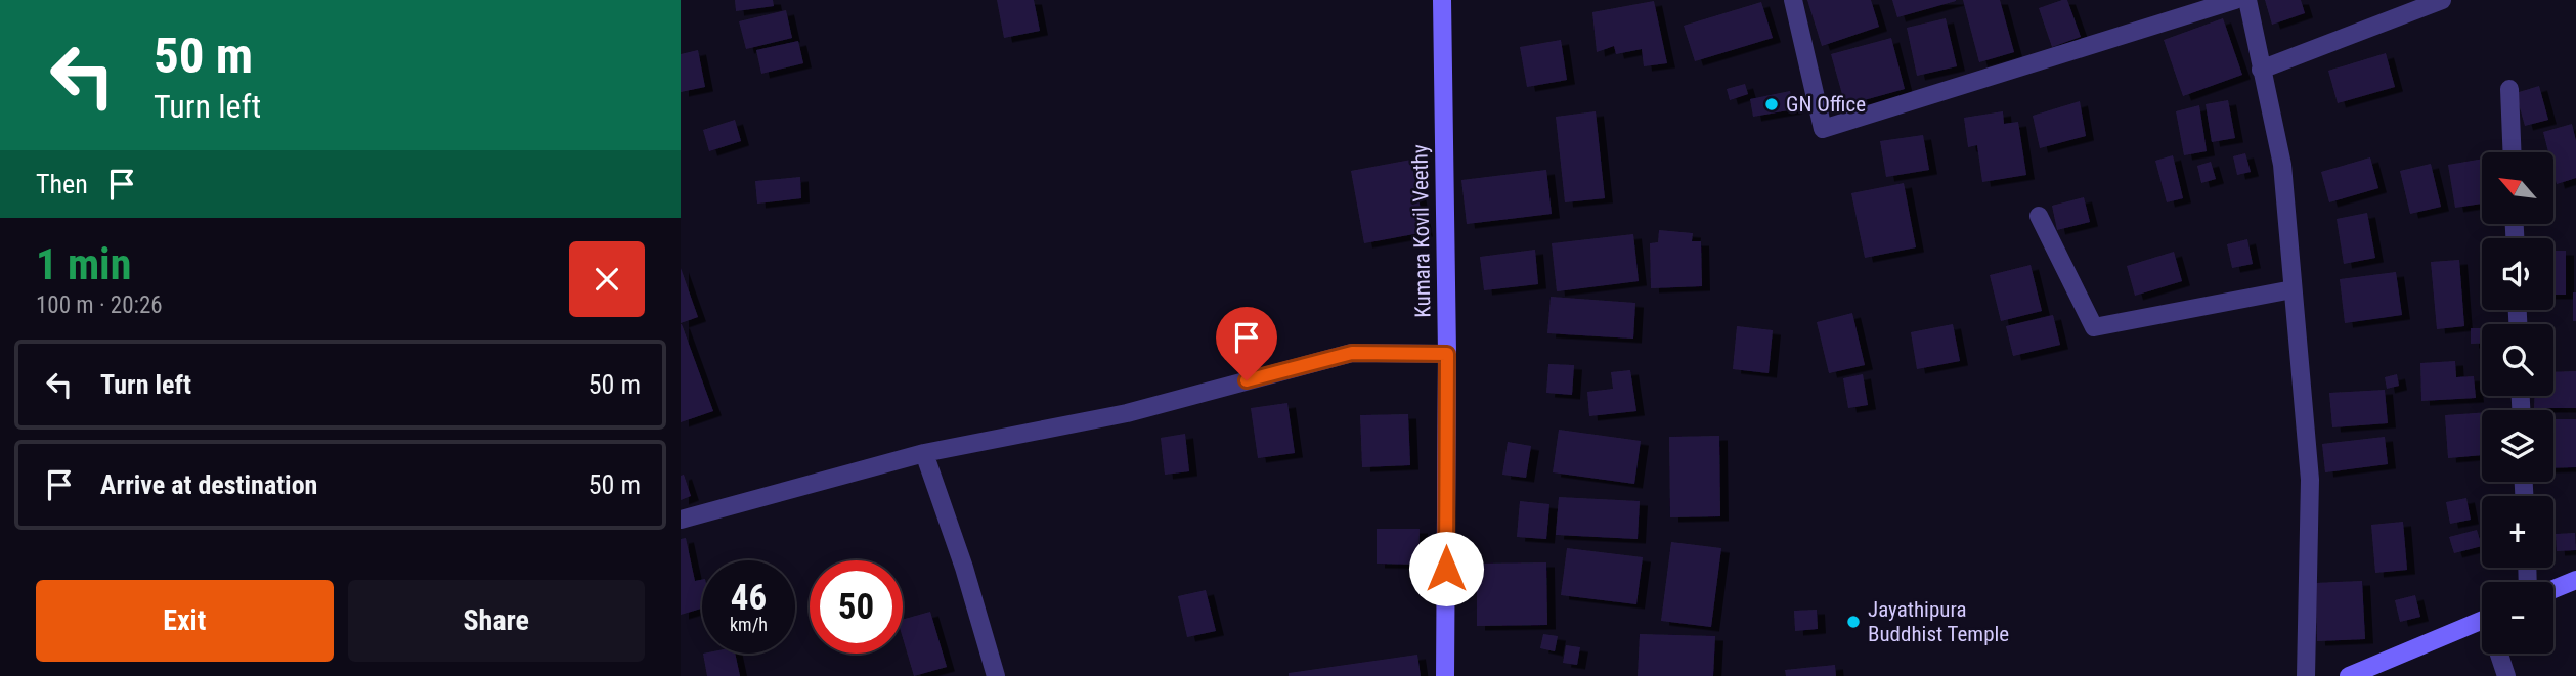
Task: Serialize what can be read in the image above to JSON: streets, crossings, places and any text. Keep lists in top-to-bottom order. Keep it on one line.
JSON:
{"streets":{"main road":["Kumara Kovil Veethy"]},"places":["GN Office","Jayathipura Buddhist Temple"],"north":"top left","page":{"turn":["50 m","Turn left"],"then":"Then","map_buttons":["+","−"],"heading":["1 min","100 m · 20:26"],"list":[{"name":"Turn left","value":"50 m"},{"name":"Arrive at destination","value":"50 m"}],"speed":"46 km/h","limit":"50","buttons":["Exit","Share"]}}
